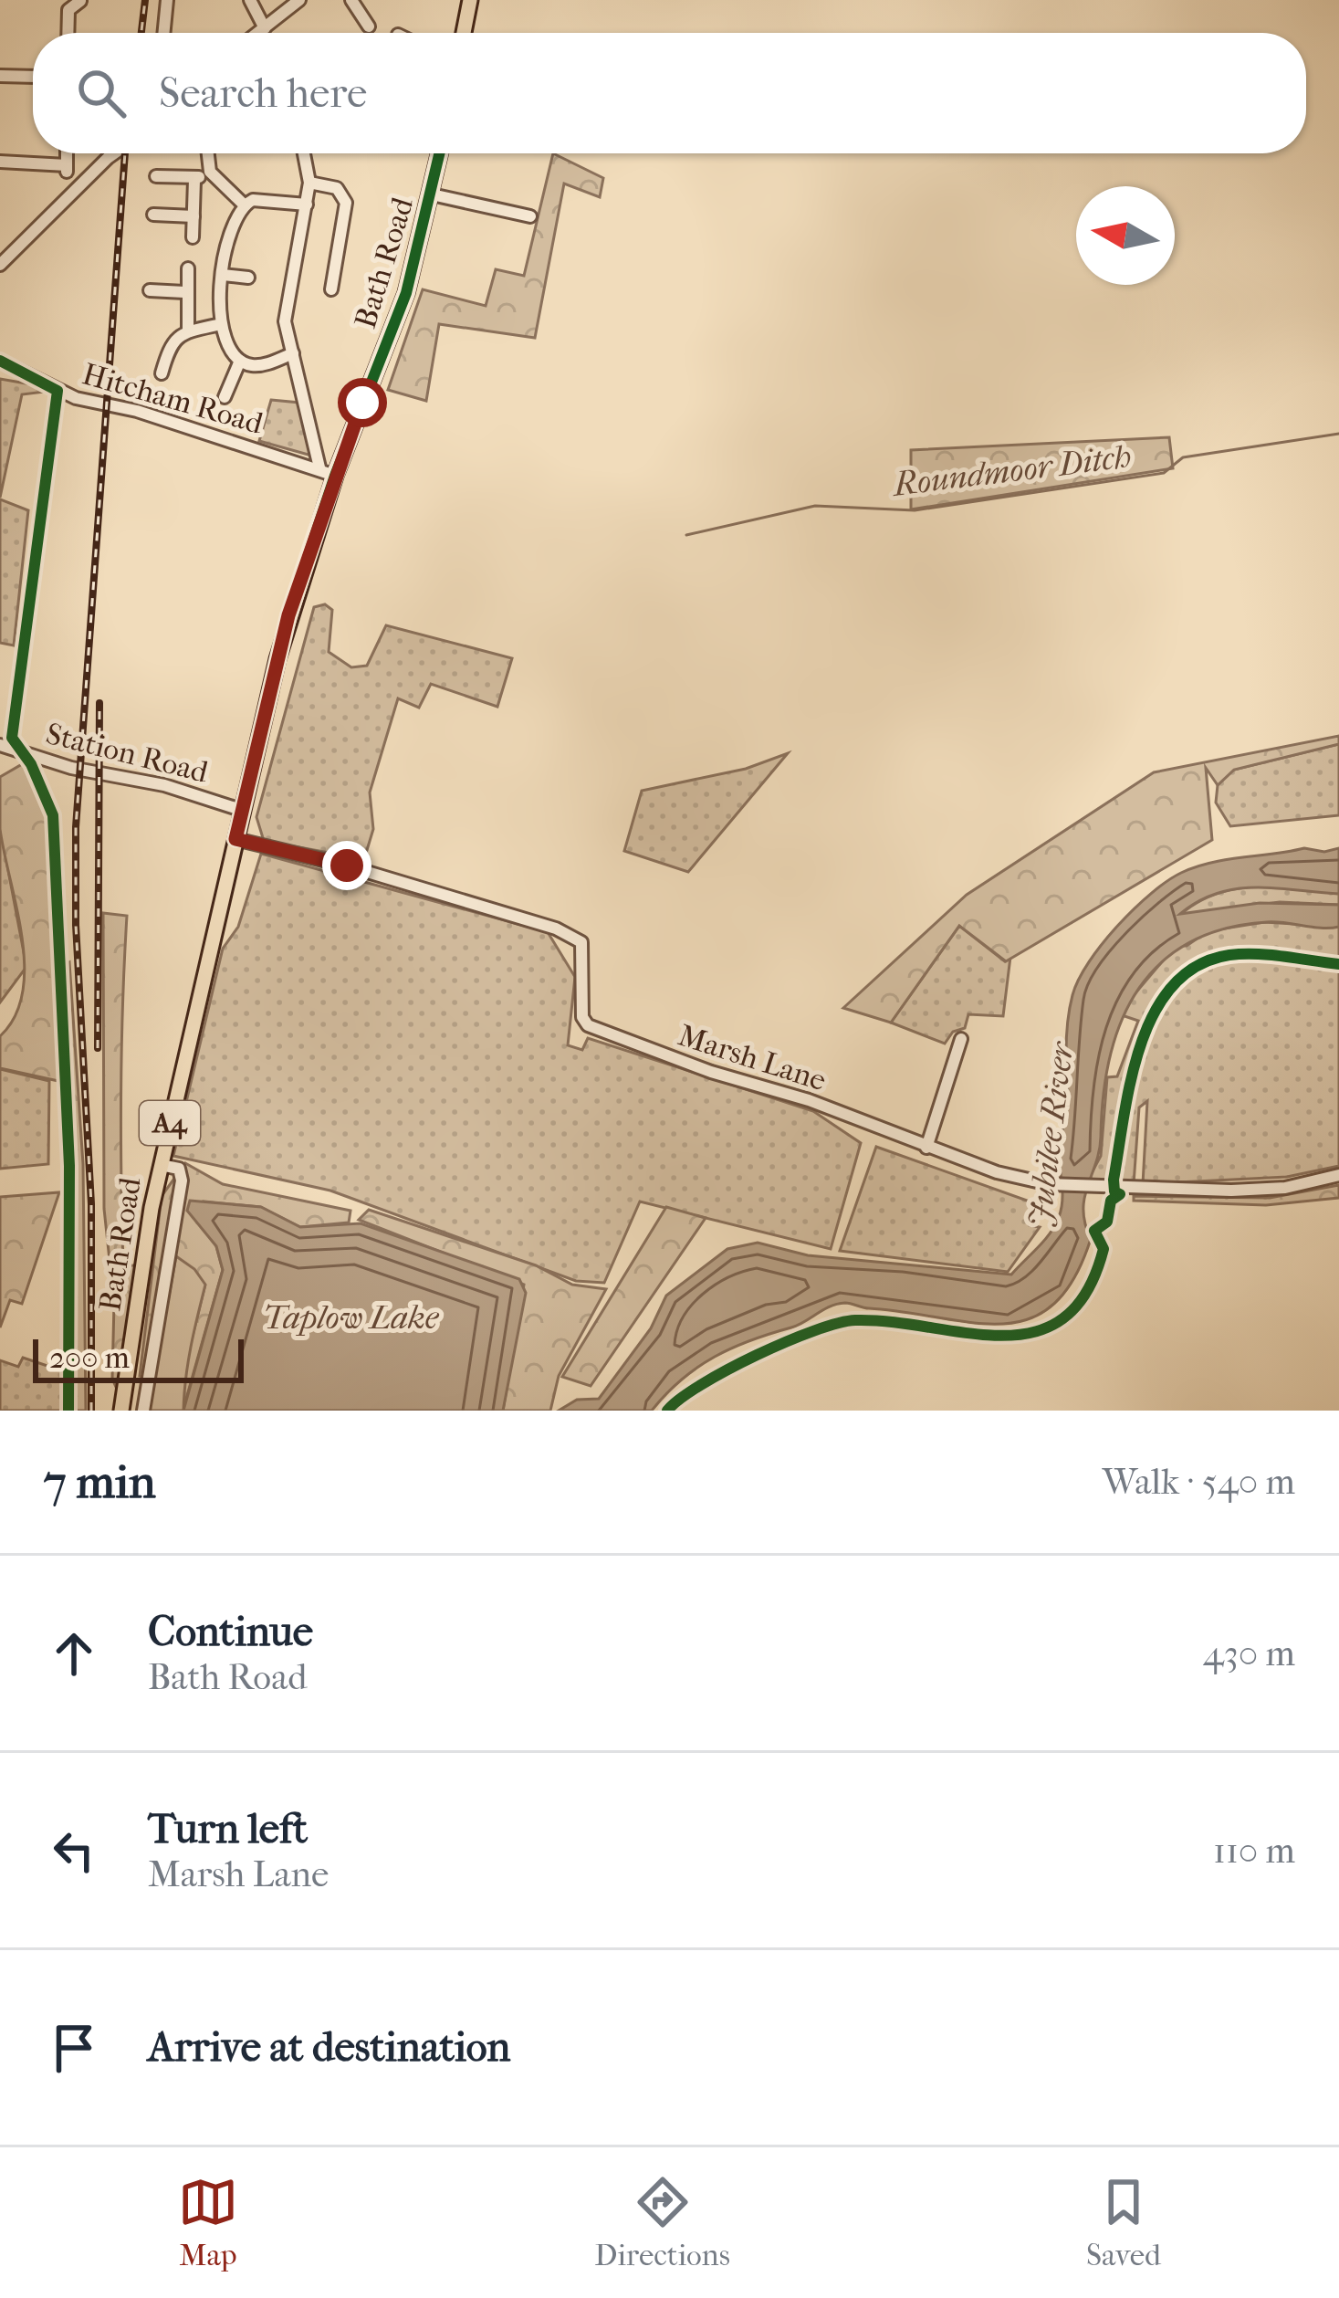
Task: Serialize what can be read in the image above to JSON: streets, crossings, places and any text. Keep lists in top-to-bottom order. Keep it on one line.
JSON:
{"streets":{"main road":["Bath Road","A4"],"street":["Hitcham Road","Station Road","Marsh Lane"]},"crossings":[["Bath Road","Hitcham Road"],["Bath Road","Station Road"],["Bath Road","Marsh Lane"]],"water":["Roundmoor Ditch","Jubilee River","Taplow Lake"],"scale_bar":"200 m","north":"left","page":{"search":"Search here","scale":"200 m","heading":["7 min","Walk · 540 m"],"list":[["Continue","Bath Road","430 m"],["Turn left","Marsh Lane","110 m"],"Arrive at destination"],"nav":["Map","Directions","Saved"]}}
